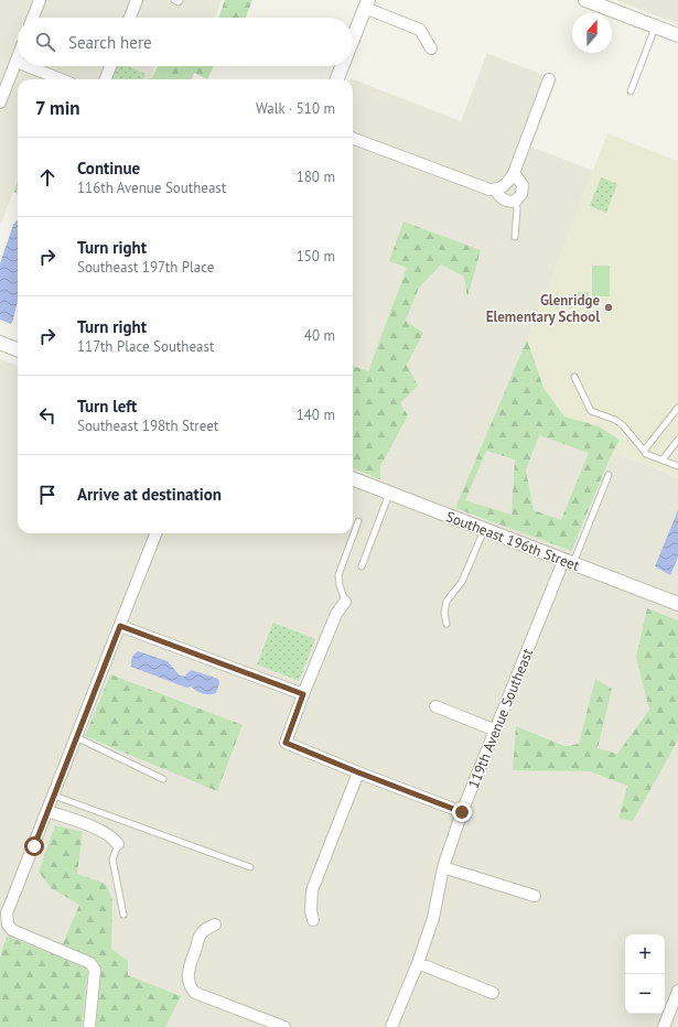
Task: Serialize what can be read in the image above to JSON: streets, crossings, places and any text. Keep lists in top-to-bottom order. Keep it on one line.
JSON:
{"streets":{"street":["Southeast 196th Street","119th Avenue Southeast"]},"crossings":[["Southeast 196th Street","119th Avenue Southeast"]],"places":["Glenridge Elementary School"],"north":"top","page":{"search":"Search here","heading":["7 min","Walk · 510 m"],"list":[["Continue","116th Avenue Southeast","180 m"],["Turn right","Southeast 197th Place","150 m"],["Turn right","117th Place Southeast","40 m"],["Turn left","Southeast 198th Street","140 m"],"Arrive at destination"],"map_buttons":["+","−"]}}
